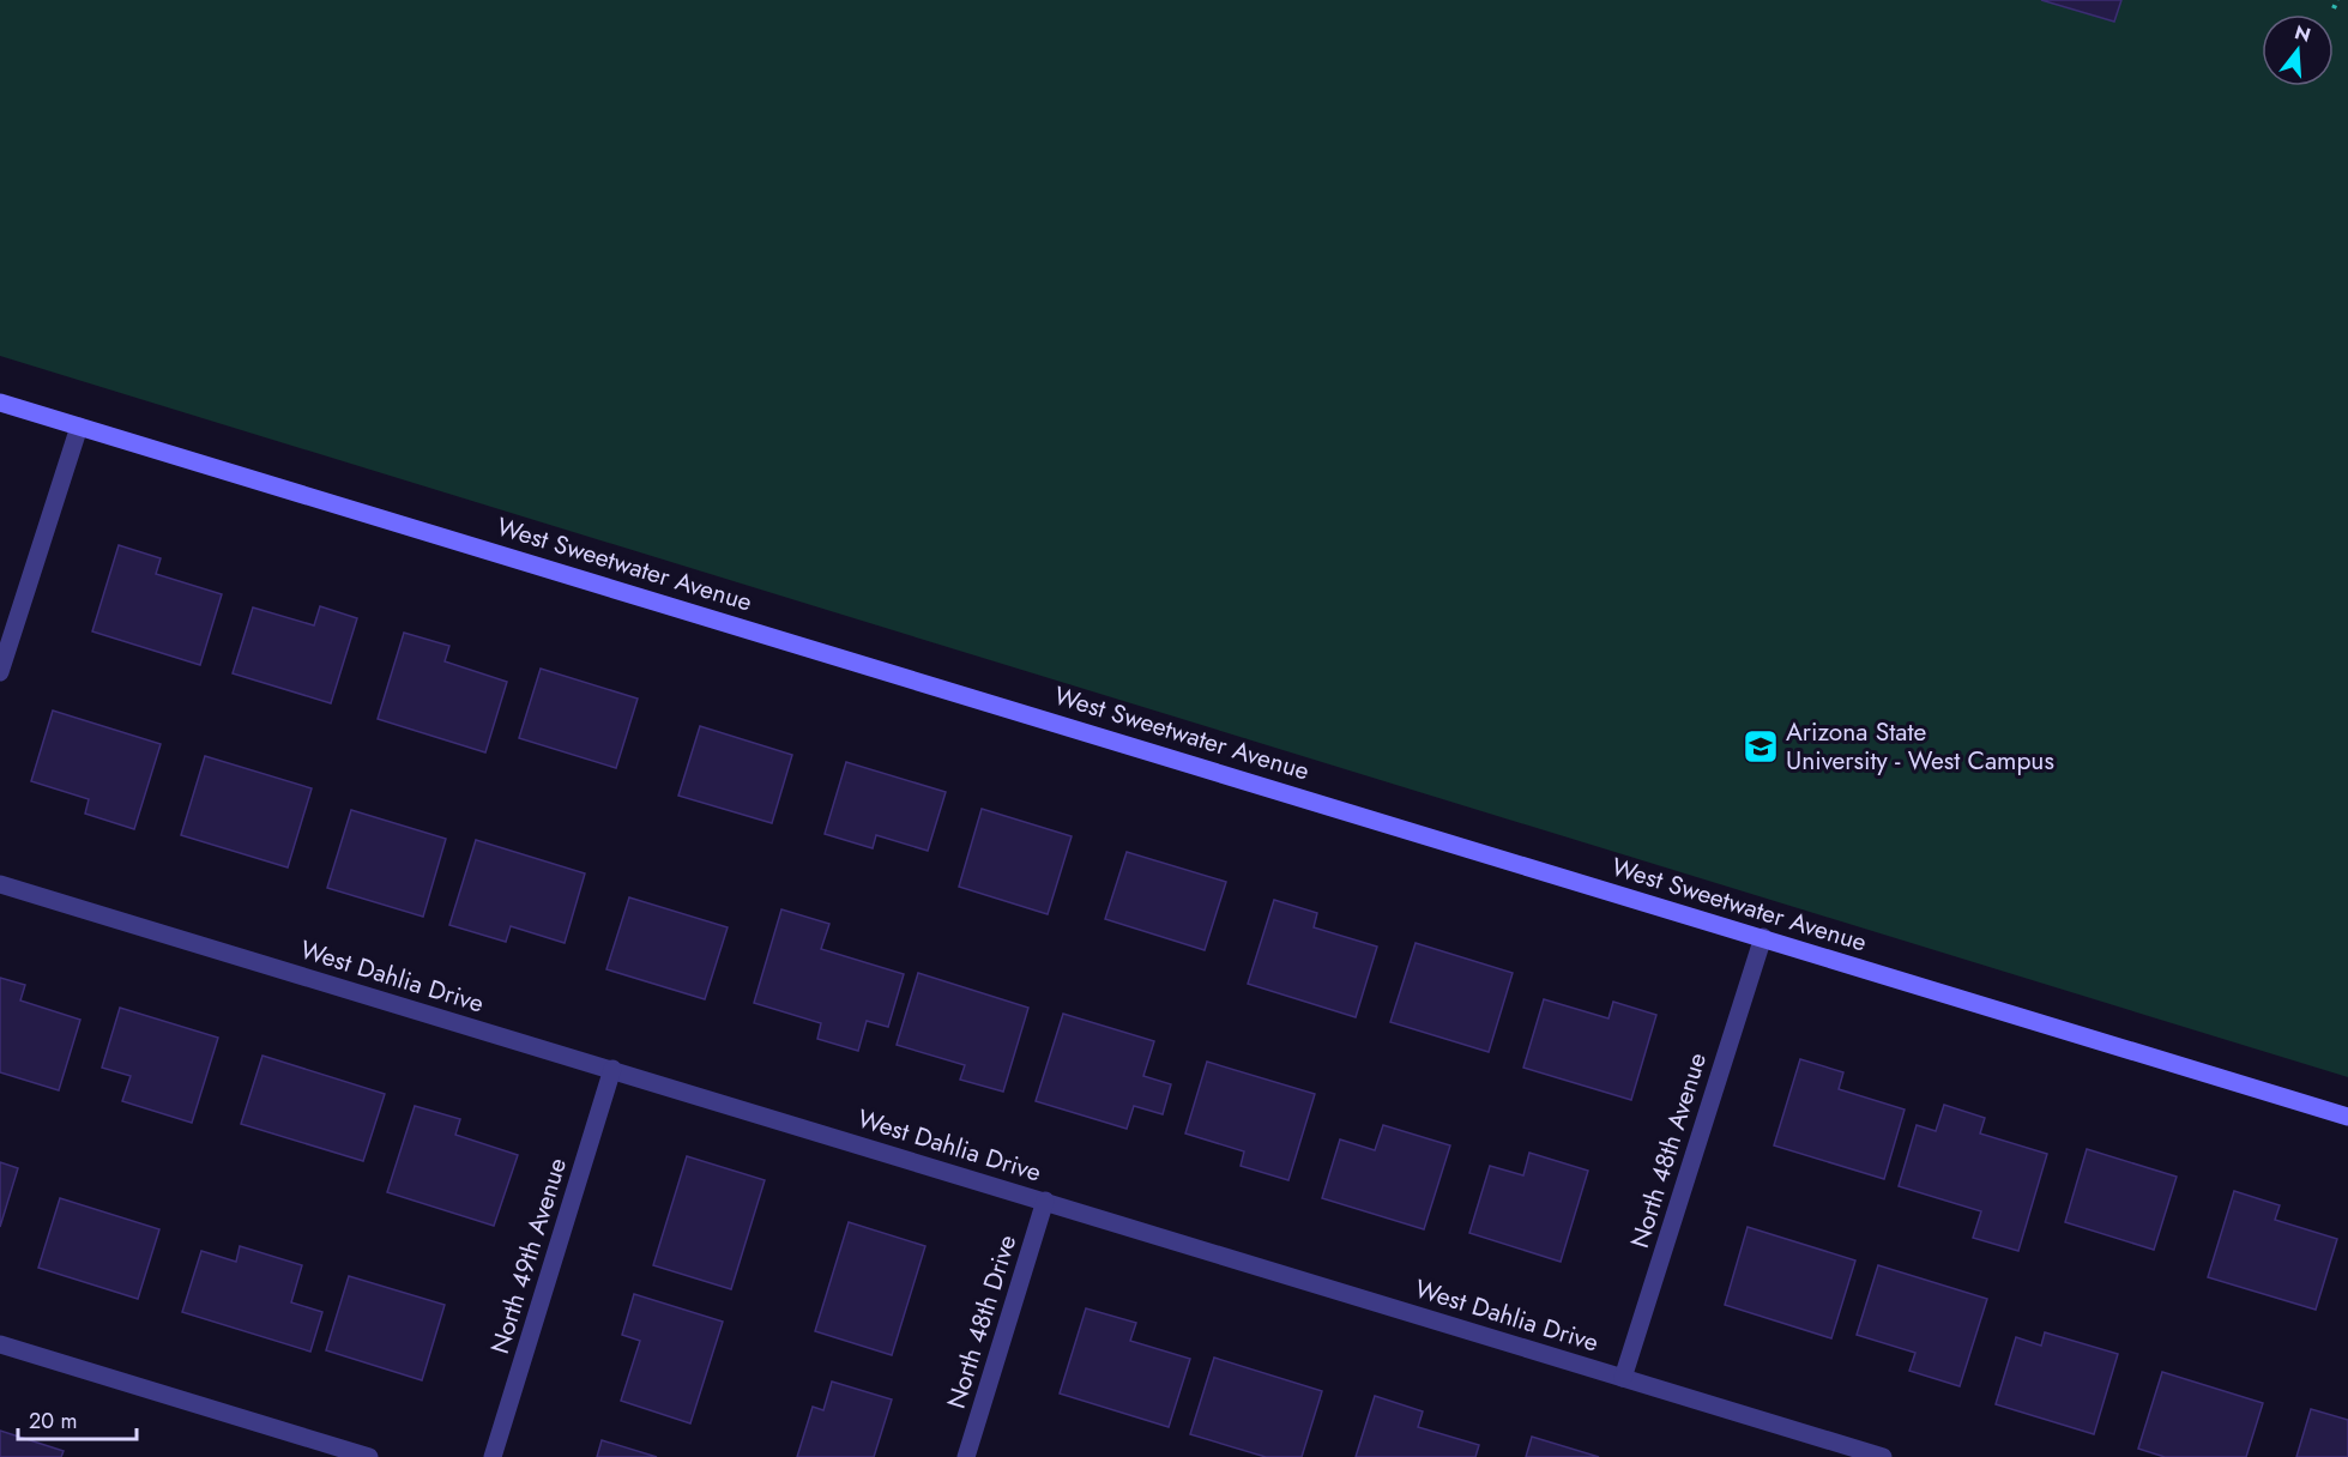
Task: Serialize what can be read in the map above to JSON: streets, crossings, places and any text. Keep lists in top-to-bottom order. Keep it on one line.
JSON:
{"streets":{"street":["West Sweetwater Avenue","West Dahlia Drive","North 48th Avenue","North 49th Avenue","North 48th Drive"]},"crossings":[["West Sweetwater Avenue","North 48th Avenue"],["West Dahlia Drive","North 48th Avenue"],["West Dahlia Drive","North 49th Avenue"],["West Dahlia Drive","North 48th Drive"]],"places":{"school or university":["Arizona State University - West Campus"]},"scale_bar":"20 m","north":"top"}
